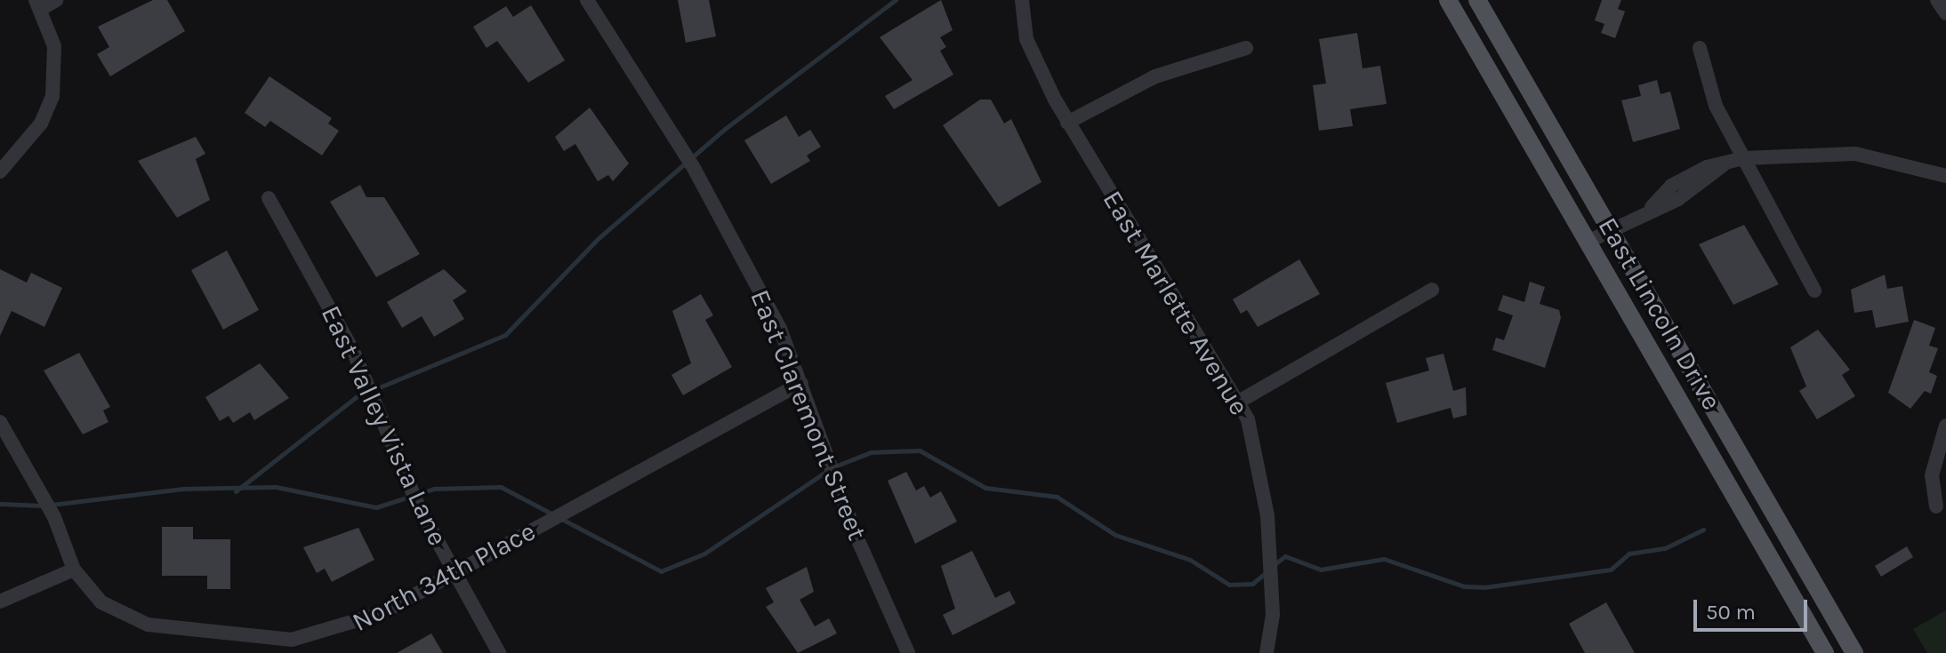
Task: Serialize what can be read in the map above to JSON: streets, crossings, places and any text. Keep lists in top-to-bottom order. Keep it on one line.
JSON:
{"streets":{"main road":["East Lincoln Drive"],"street":["East Marlette Avenue","East Claremont Street","East Valley Vista Lane","North 34th Place"]},"crossings":[["East Claremont Street","North 34th Place"],["East Valley Vista Lane","North 34th Place"]],"scale_bar":"50 m"}
